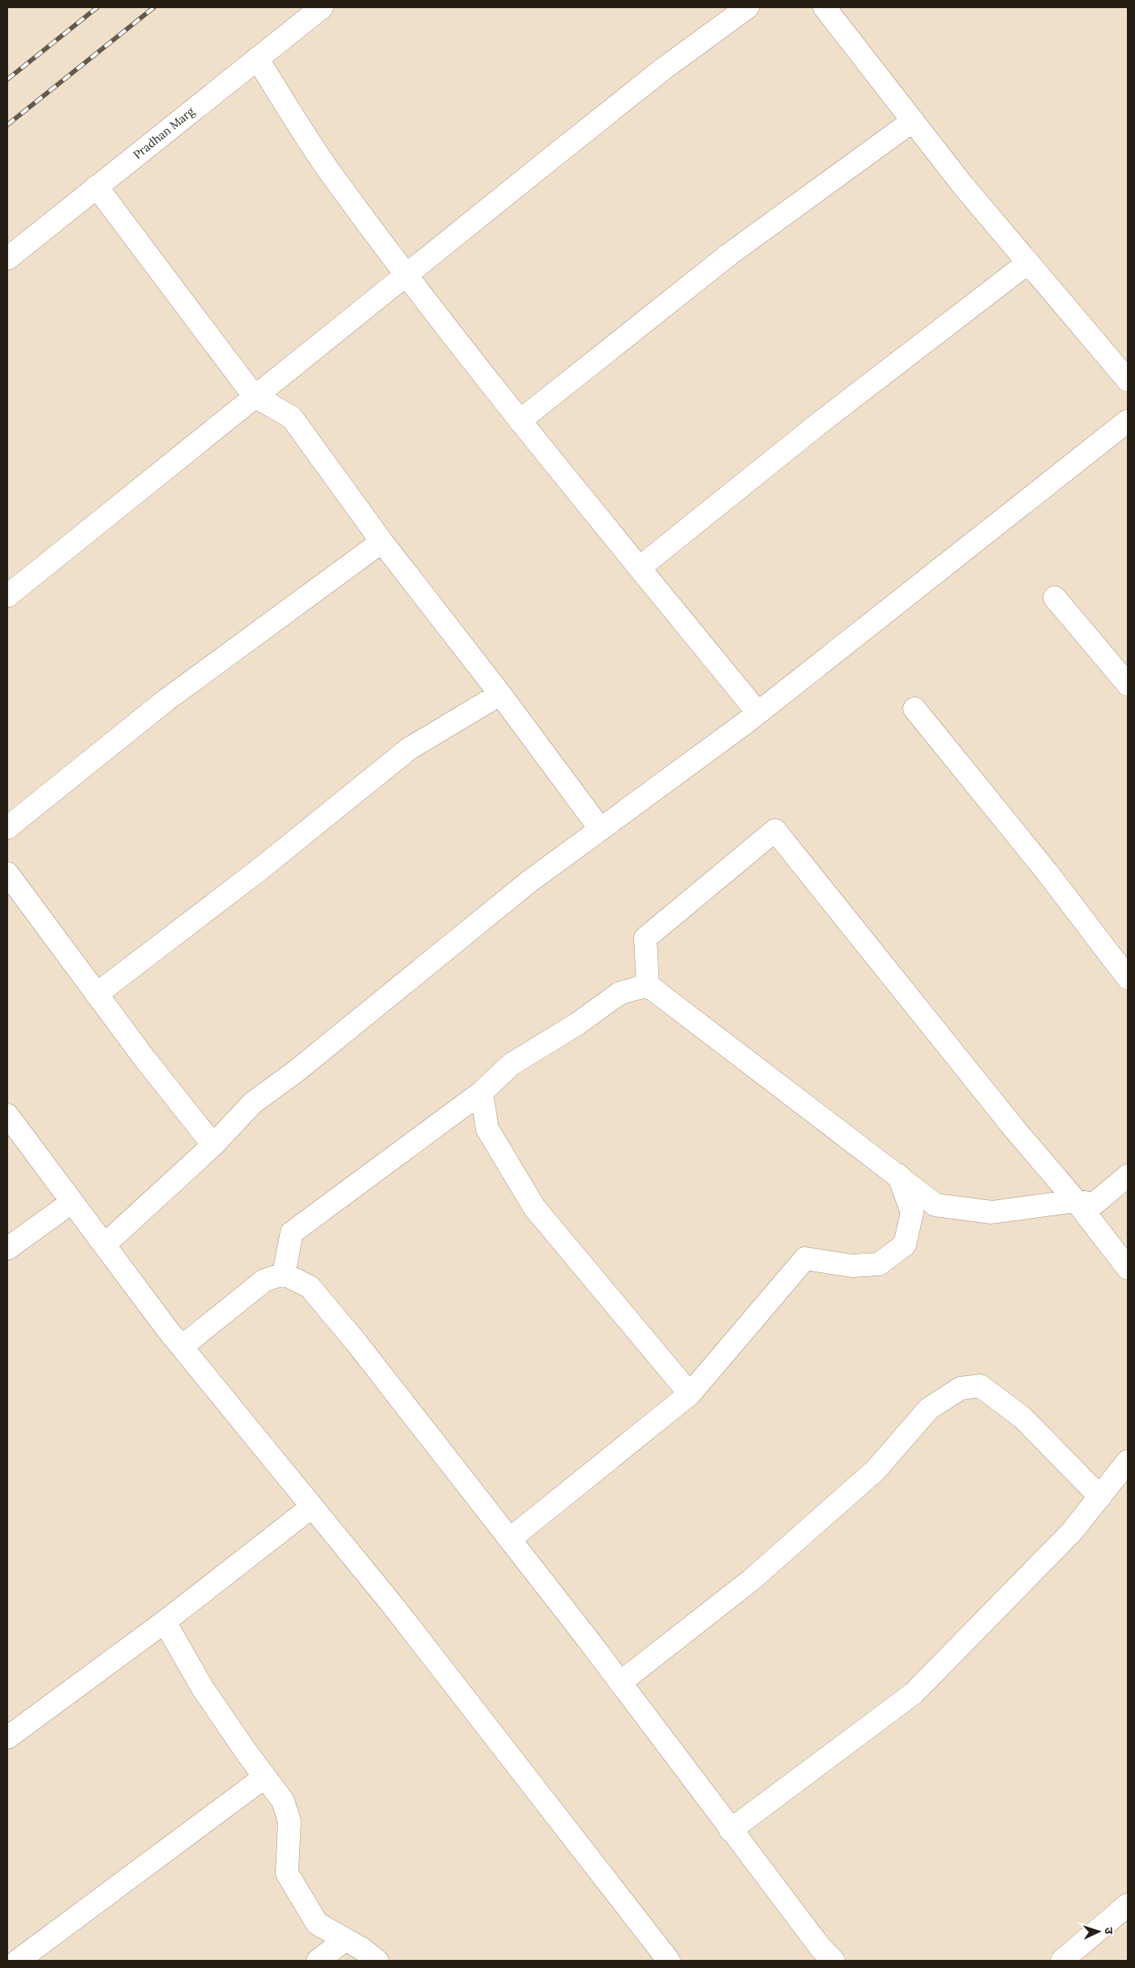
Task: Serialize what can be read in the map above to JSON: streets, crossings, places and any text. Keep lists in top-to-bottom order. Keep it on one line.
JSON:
{"streets":{"street":["Pradhan Marg"]},"north":"right"}
